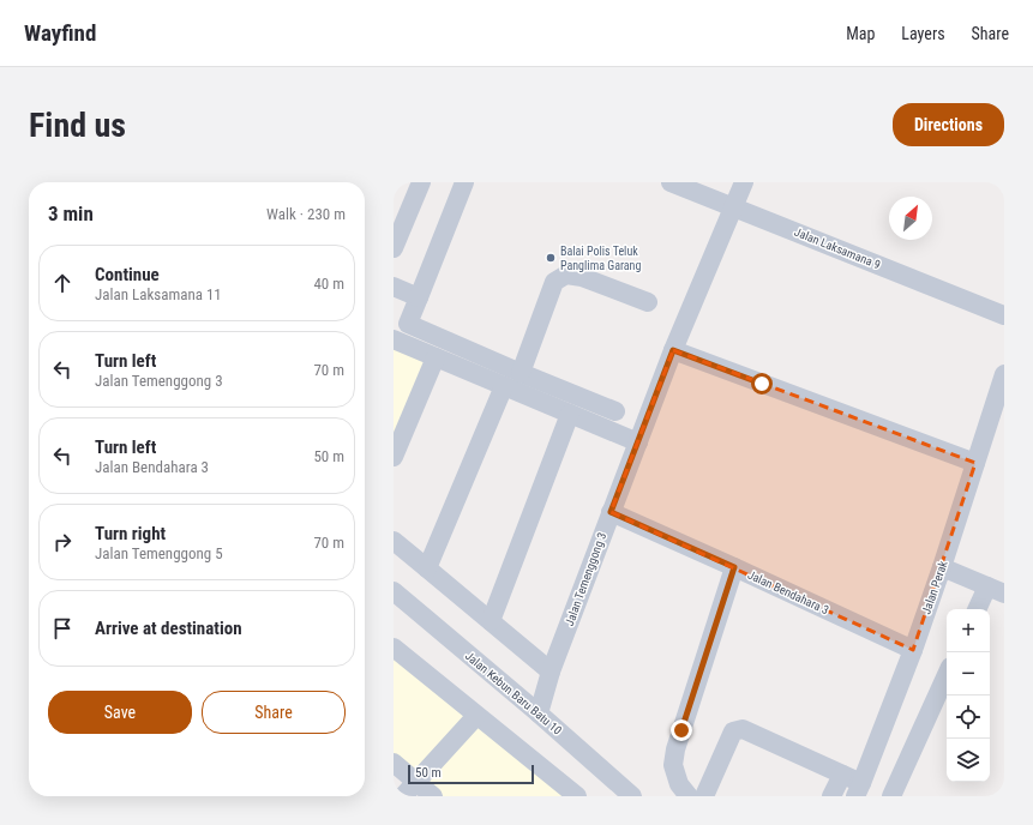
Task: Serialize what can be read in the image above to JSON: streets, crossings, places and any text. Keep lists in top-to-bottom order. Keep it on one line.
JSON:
{"streets":{"street":["Jalan Laksamana 9","Jalan Temenggong 3","Jalan Perak","Jalan Bendahara 3","Jalan Kebun Baru Batu 10"]},"crossings":[["Jalan Laksamana 9","Jalan Temenggong 3"],["Jalan Temenggong 3","Jalan Bendahara 3"],["Jalan Temenggong 3","Jalan Kebun Baru Batu 10"],["Jalan Perak","Jalan Bendahara 3"]],"places":["Balai Polis Teluk Panglima Garang"],"scale_bar":"50 m","north":"top right","page":{"header":"Wayfind","nav":["Map","Layers","Share"],"buttons":["Directions",["Save","Share"]],"title":"Find us","heading":["3 min","Walk · 230 m"],"list":[["Continue","Jalan Laksamana 11","40 m"],["Turn left","Jalan Temenggong 3","70 m"],["Turn left","Jalan Bendahara 3","50 m"],["Turn right","Jalan Temenggong 5","70 m"],"Arrive at destination"],"map_buttons":["+","−"],"scale":"50 m"}}
